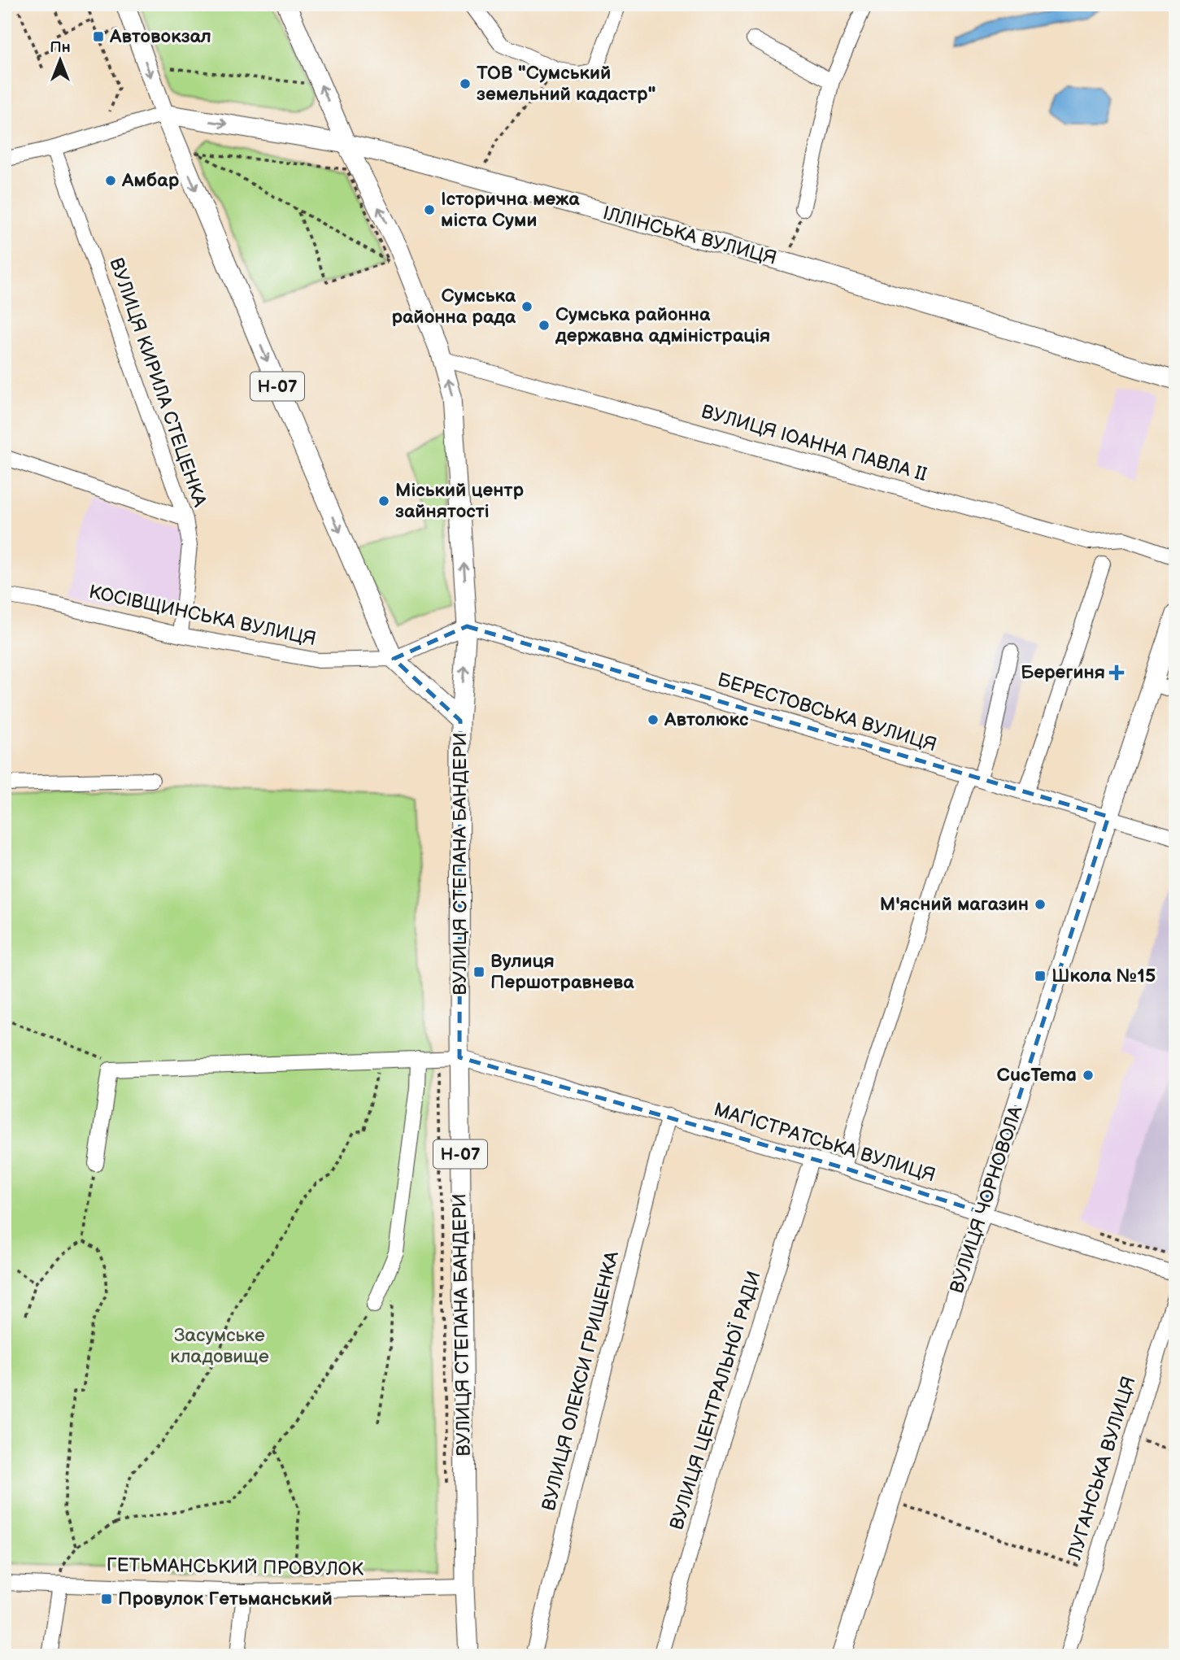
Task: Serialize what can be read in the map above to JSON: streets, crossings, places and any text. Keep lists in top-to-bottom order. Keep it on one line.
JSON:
{"streets":{"main road":["ІЛЛІНСЬКА ВУЛИЦЯ","Н-07","ВУЛИЦЯ СТЕПАНА БАНДЕРИ","ВУЛИЦЯ ЧОРНОВОЛА"],"street":["ВУЛИЦЯ КИРИЛА СТЕЦЕНКА","ВУЛИЦЯ ІОАННА ПАВЛА II","КОСІВЩИНСЬКА ВУЛИЦЯ","БЕРЕСТОВСЬКА ВУЛИЦЯ","МАҐІСТРАТСЬКА ВУЛИЦЯ","ВУЛИЦЯ ОЛЕКСИ ГРИЩЕНКА","ВУЛИЦЯ ЦЕНТРАЛЬНОЇ РАДИ","ЛУГАНСЬКА ВУЛИЦЯ","ГЕТЬМАНСЬКИЙ ПРОВУЛОК"]},"crossings":[["ІЛЛІНСЬКА ВУЛИЦЯ","ВУЛИЦЯ СТЕПАНА БАНДЕРИ"],["ВУЛИЦЯ КИРИЛА СТЕЦЕНКА","КОСІВЩИНСЬКА ВУЛИЦЯ"],["ВУЛИЦЯ ІОАННА ПАВЛА II","ВУЛИЦЯ СТЕПАНА БАНДЕРИ"],["КОСІВЩИНСЬКА ВУЛИЦЯ","ВУЛИЦЯ СТЕПАНА БАНДЕРИ"],["БЕРЕСТОВСЬКА ВУЛИЦЯ","ВУЛИЦЯ СТЕПАНА БАНДЕРИ"],["БЕРЕСТОВСЬКА ВУЛИЦЯ","ВУЛИЦЯ ЧОРНОВОЛА"],["ВУЛИЦЯ СТЕПАНА БАНДЕРИ","МАҐІСТРАТСЬКА ВУЛИЦЯ"],["ВУЛИЦЯ СТЕПАНА БАНДЕРИ","ГЕТЬМАНСЬКИЙ ПРОВУЛОК"],["МАҐІСТРАТСЬКА ВУЛИЦЯ","ВУЛИЦЯ ЧОРНОВОЛА"],["МАҐІСТРАТСЬКА ВУЛИЦЯ","ВУЛИЦЯ ОЛЕКСИ ГРИЩЕНКА"],["МАҐІСТРАТСЬКА ВУЛИЦЯ","ВУЛИЦЯ ЦЕНТРАЛЬНОЇ РАДИ"]],"parks":["Засумське кладовище"],"places":{"transit":["Автовокзал","Вулиця Першотравнева","Школа №15","Провулок Гетьманський"],"other":["ТОВ \"Сумський земельний кадастр\"","Амбар","Історична межа міста Суми","Сумська районна рада","Сумська районна державна адміністрація","Міський центр зайнятості","Автолюкс","М'ясний магазин","CucTema"],"health":["Берегиня"]},"north":"top"}
